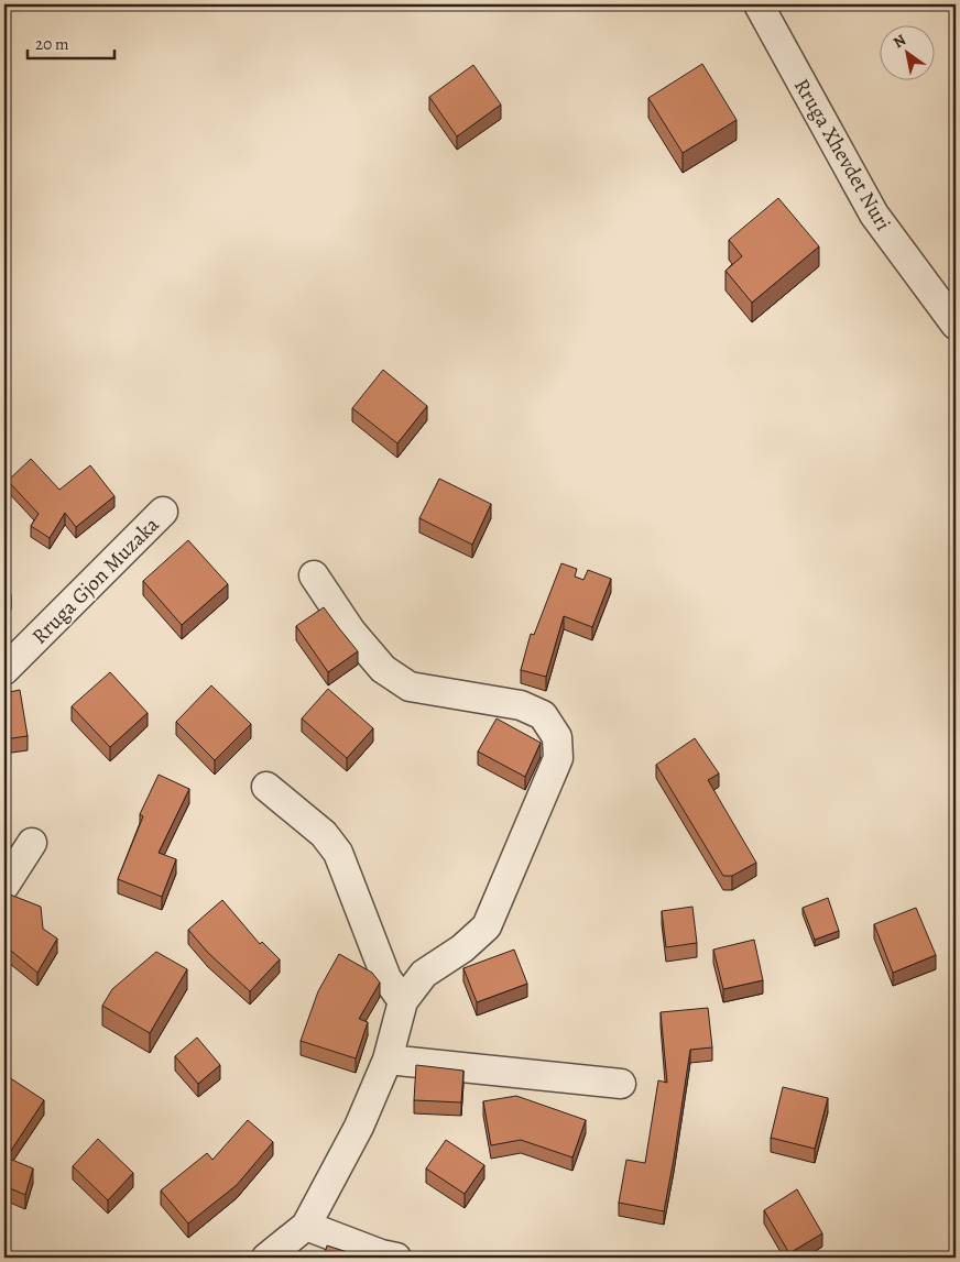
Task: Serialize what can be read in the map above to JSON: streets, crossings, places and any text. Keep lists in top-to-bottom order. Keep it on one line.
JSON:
{"streets":{"street":["Rruga Xhevdet Nuri","Rruga Gjon Muzaka"]},"scale_bar":"20 m","north":"top left"}
